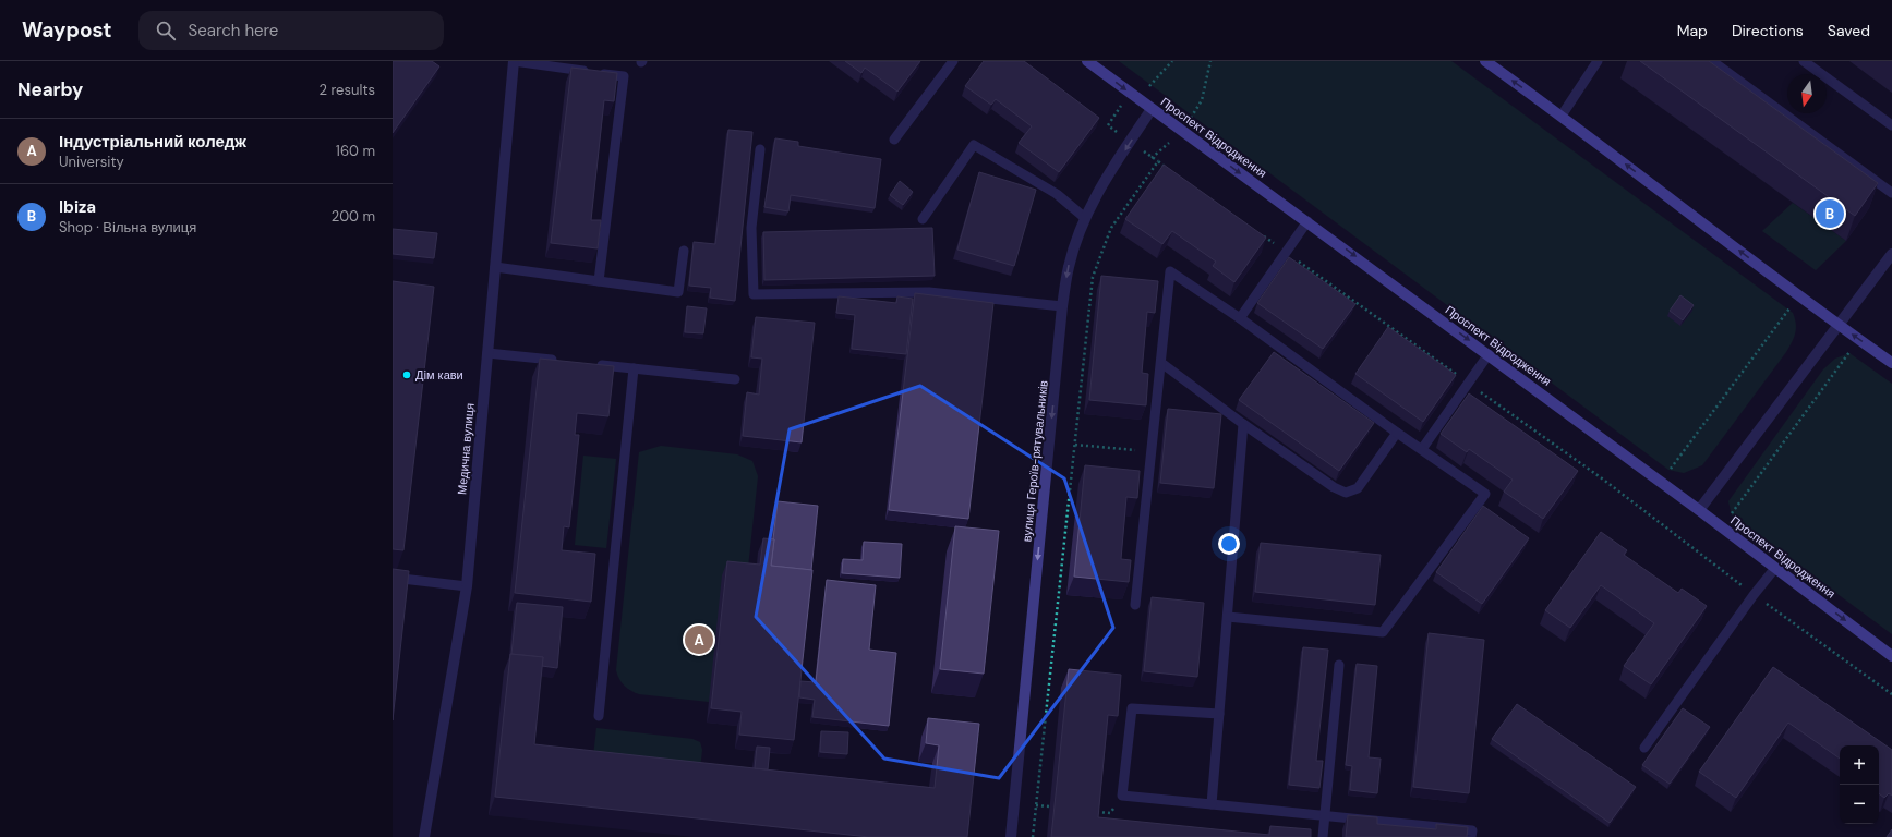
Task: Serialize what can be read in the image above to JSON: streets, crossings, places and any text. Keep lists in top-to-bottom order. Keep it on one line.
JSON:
{"streets":{"main road":["Проспект Відродження"],"street":["Медична вулиця","вулиця Героїв-рятувальників"]},"crossings":[["Проспект Відродження","вулиця Героїв-рятувальників"]],"one_way":["Проспект Відродження","вулиця Героїв-рятувальників"],"places":["Дiм кави"],"north":"bottom","page":{"header":"Waypost","search":"Search here","nav":["Map","Directions","Saved"],"heading":["Nearby","2 results"],"list":[{"mark":"A","name":"Індустріальний коледж","note":"University","value":"160 m"},{"mark":"B","name":"Ibiza","note":"Shop · Вільна вулиця","value":"200 m"}],"pins":["B","A"],"map_buttons":["+","−"]}}
